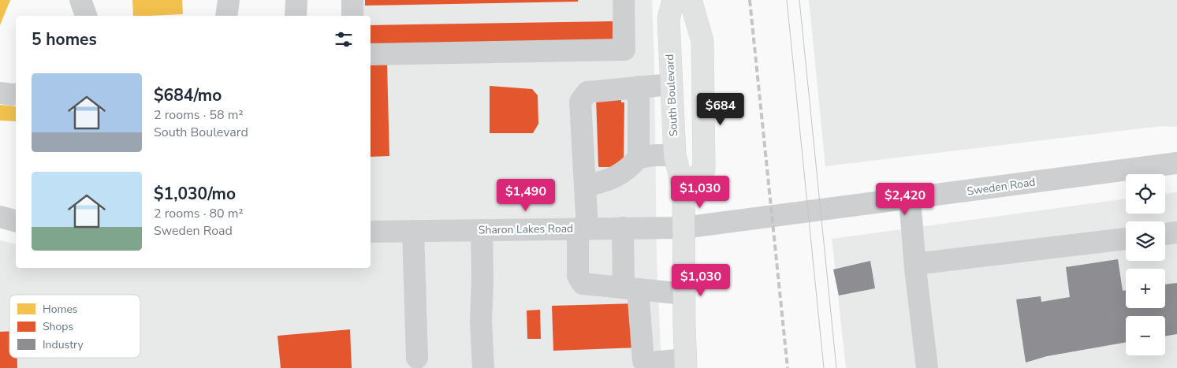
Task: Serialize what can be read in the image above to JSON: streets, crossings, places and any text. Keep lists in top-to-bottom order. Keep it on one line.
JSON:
{"streets":{"main road":["South Boulevard"],"street":["Sweden Road","Sharon Lakes Road"]},"crossings":[["South Boulevard","Sweden Road"],["South Boulevard","Sharon Lakes Road"],["Sweden Road","Sharon Lakes Road"]],"legend":["Homes","Shops","Industry"],"page":{"heading":"5 homes","list":[{"name":"$684/mo","note":"2 rooms · 58 m² · South Boulevard"},{"name":"$1,030/mo","note":"2 rooms · 80 m² · Sweden Road"}],"price":["$684","$1,030","$1,490","$2,420","$1,030"],"map_buttons":["+","−"]}}
